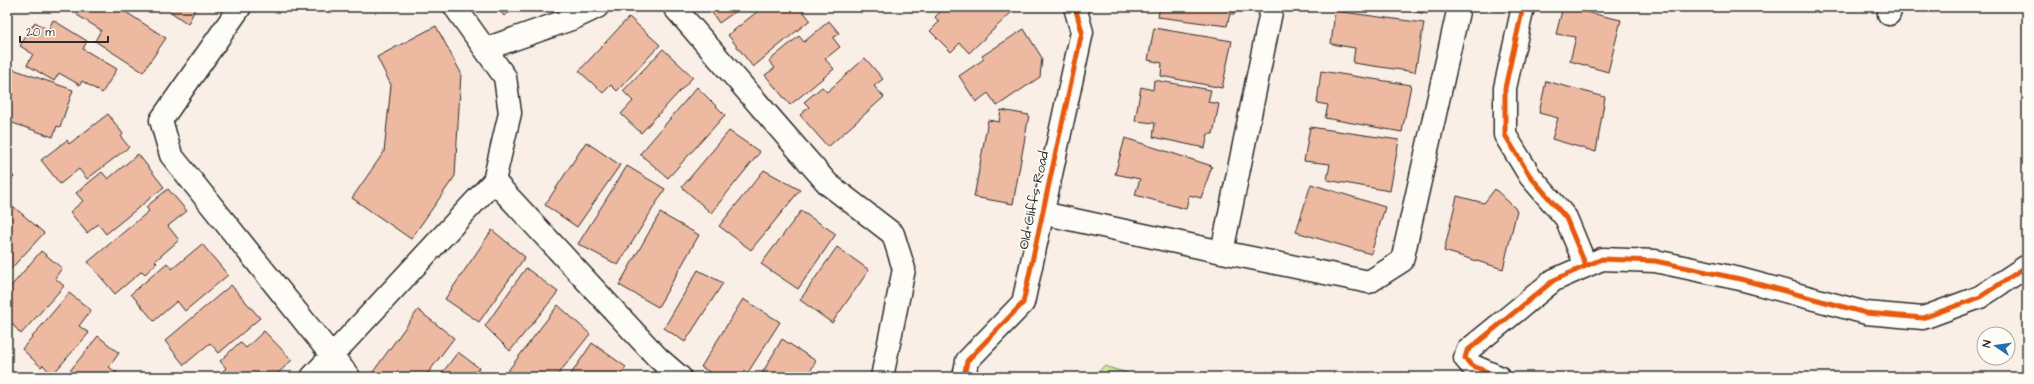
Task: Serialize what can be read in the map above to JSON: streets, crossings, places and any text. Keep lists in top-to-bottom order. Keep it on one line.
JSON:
{"streets":{"street":["Old Cliffs Road"]},"scale_bar":"20 m","north":"left"}
